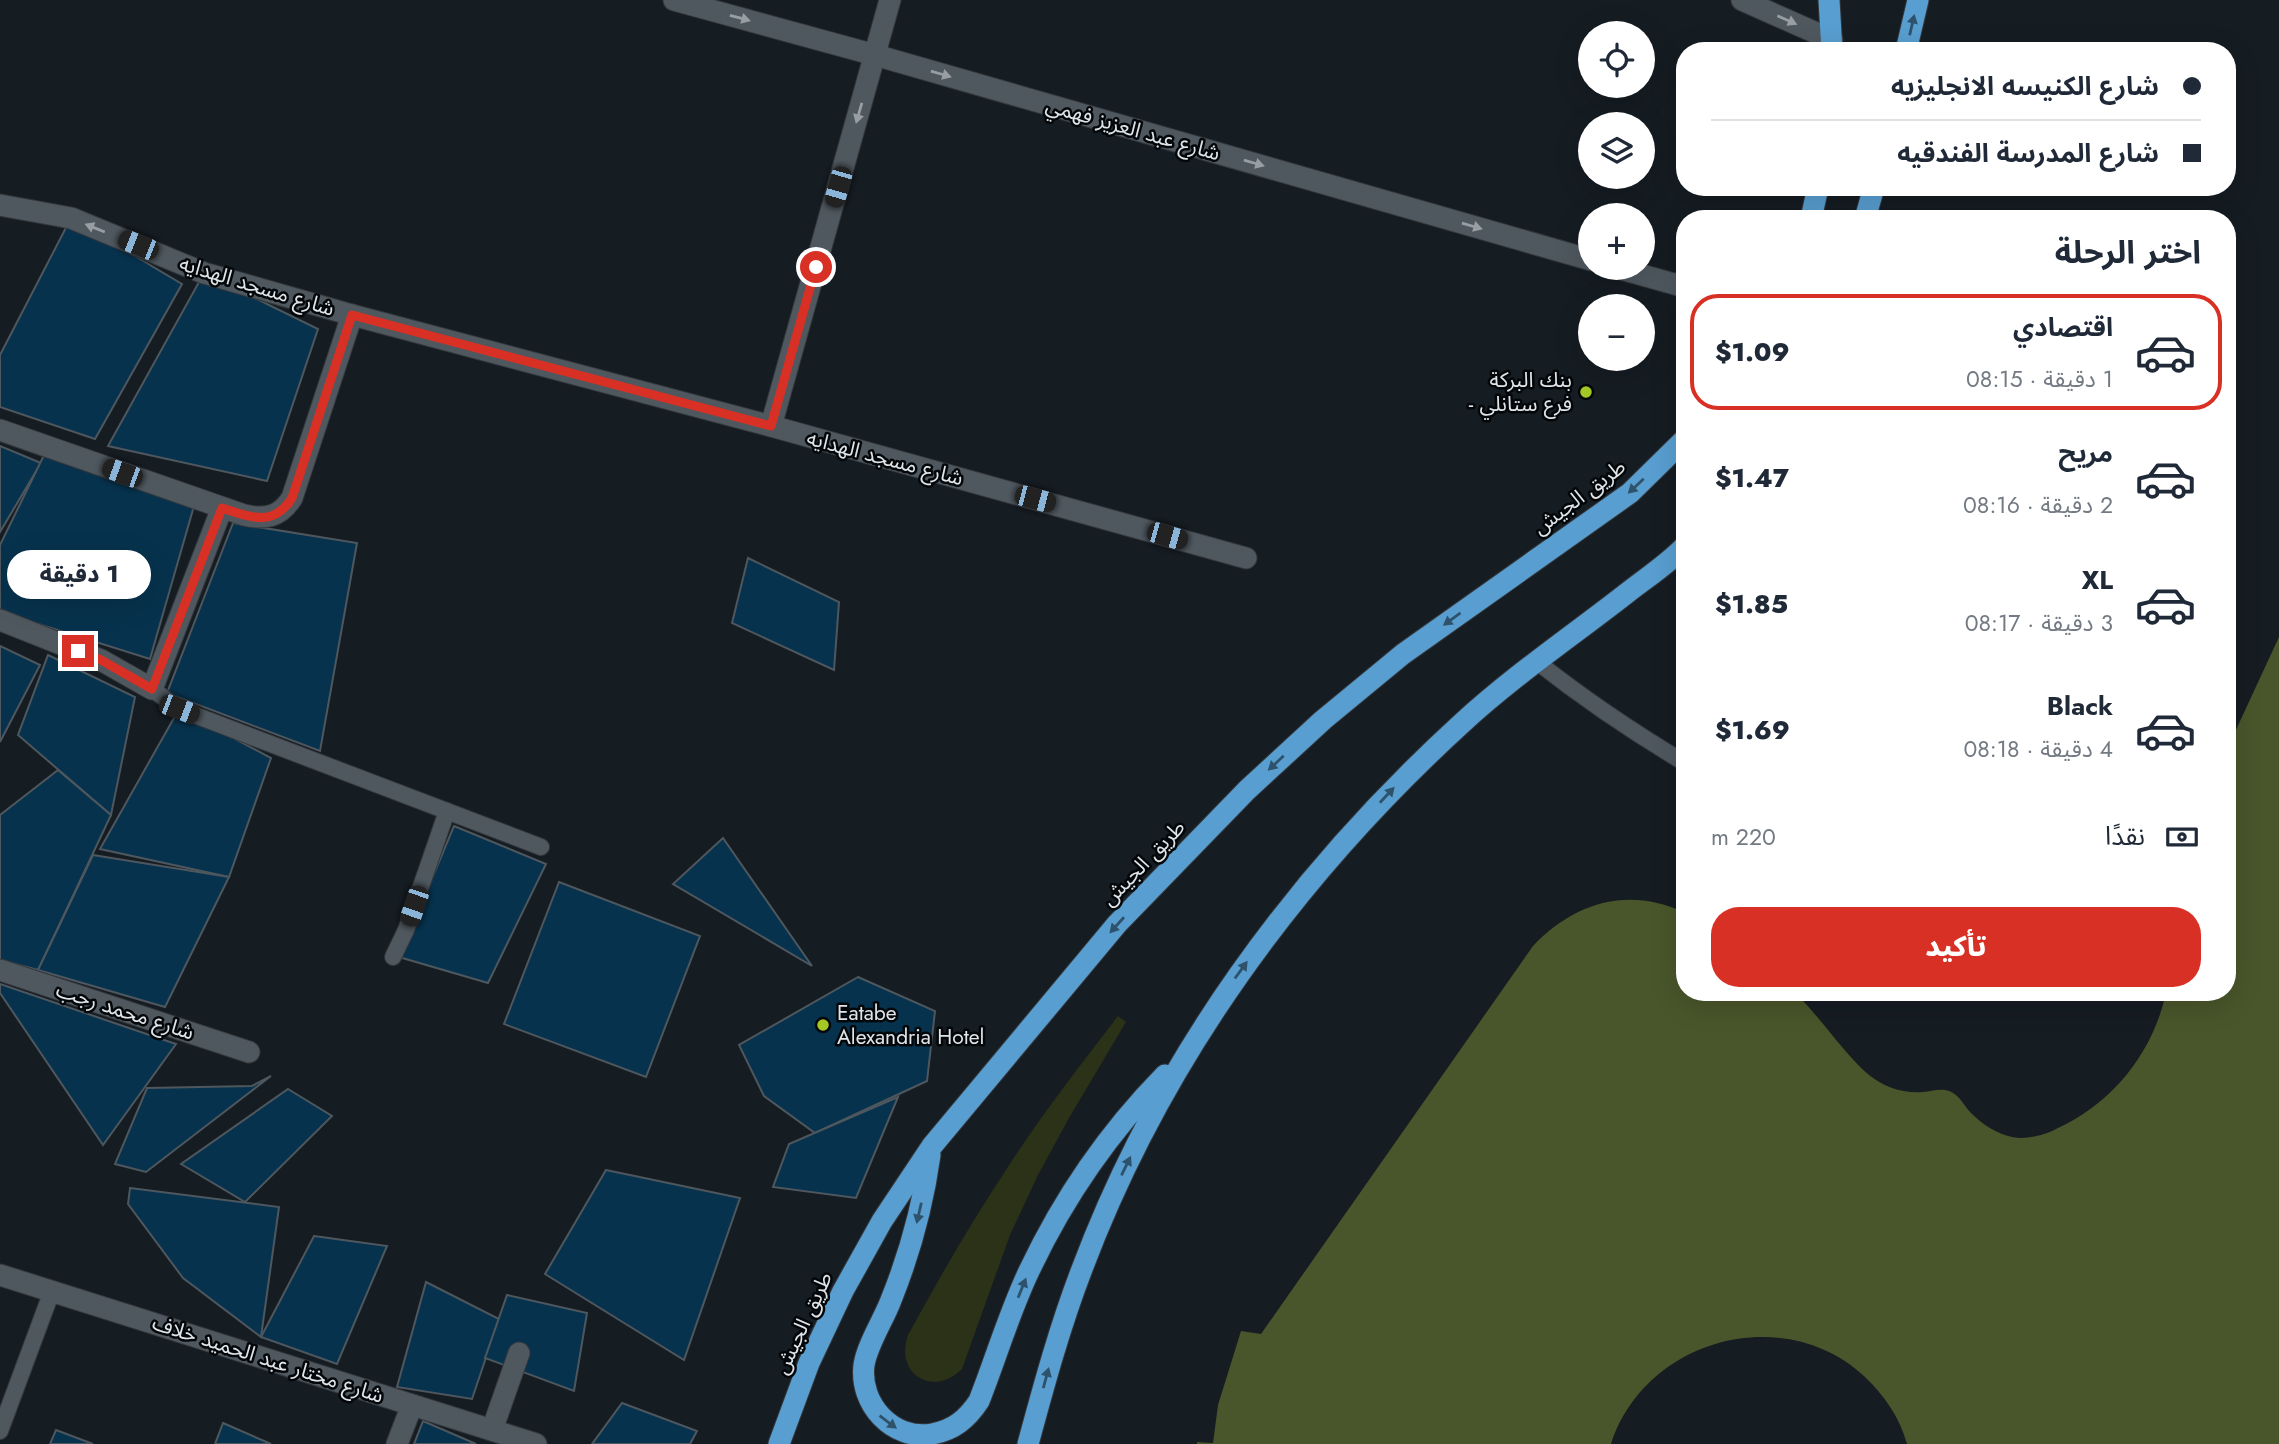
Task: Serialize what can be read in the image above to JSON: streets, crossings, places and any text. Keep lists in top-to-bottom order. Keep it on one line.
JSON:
{"streets":{"highway":["طريق الجيش"],"street":["شارع عبد العزيز فهمي","شارع مسجد الهدايه","شارع محمد رجب","شارع مختار عبد الحميد خلاف"]},"one_way":["شارع عبد العزيز فهمي"],"places":["بنك البركة - فرع ستانلي","Eatabe Alexandria Hotel"],"page":{"map_buttons":["+","−"],"banner":["شارع الكنيسه الانجليزيه","شارع المدرسة الفندقيه"],"heading":"اختر الرحلة","list":[{"name":"اقتصادي","note":"1 دقيقة · 08:15","value":"$1.09"},{"name":"مريح","note":"2 دقيقة · 08:16","value":"$1.47"},{"name":"XL","note":"3 دقيقة · 08:17","value":"$1.85"},{"name":"Black","note":"4 دقيقة · 08:18","value":"$1.69"}],"bubble":"1 دقيقة","pay":["نقدًا","220 m"],"buttons":"تأكيد"}}
